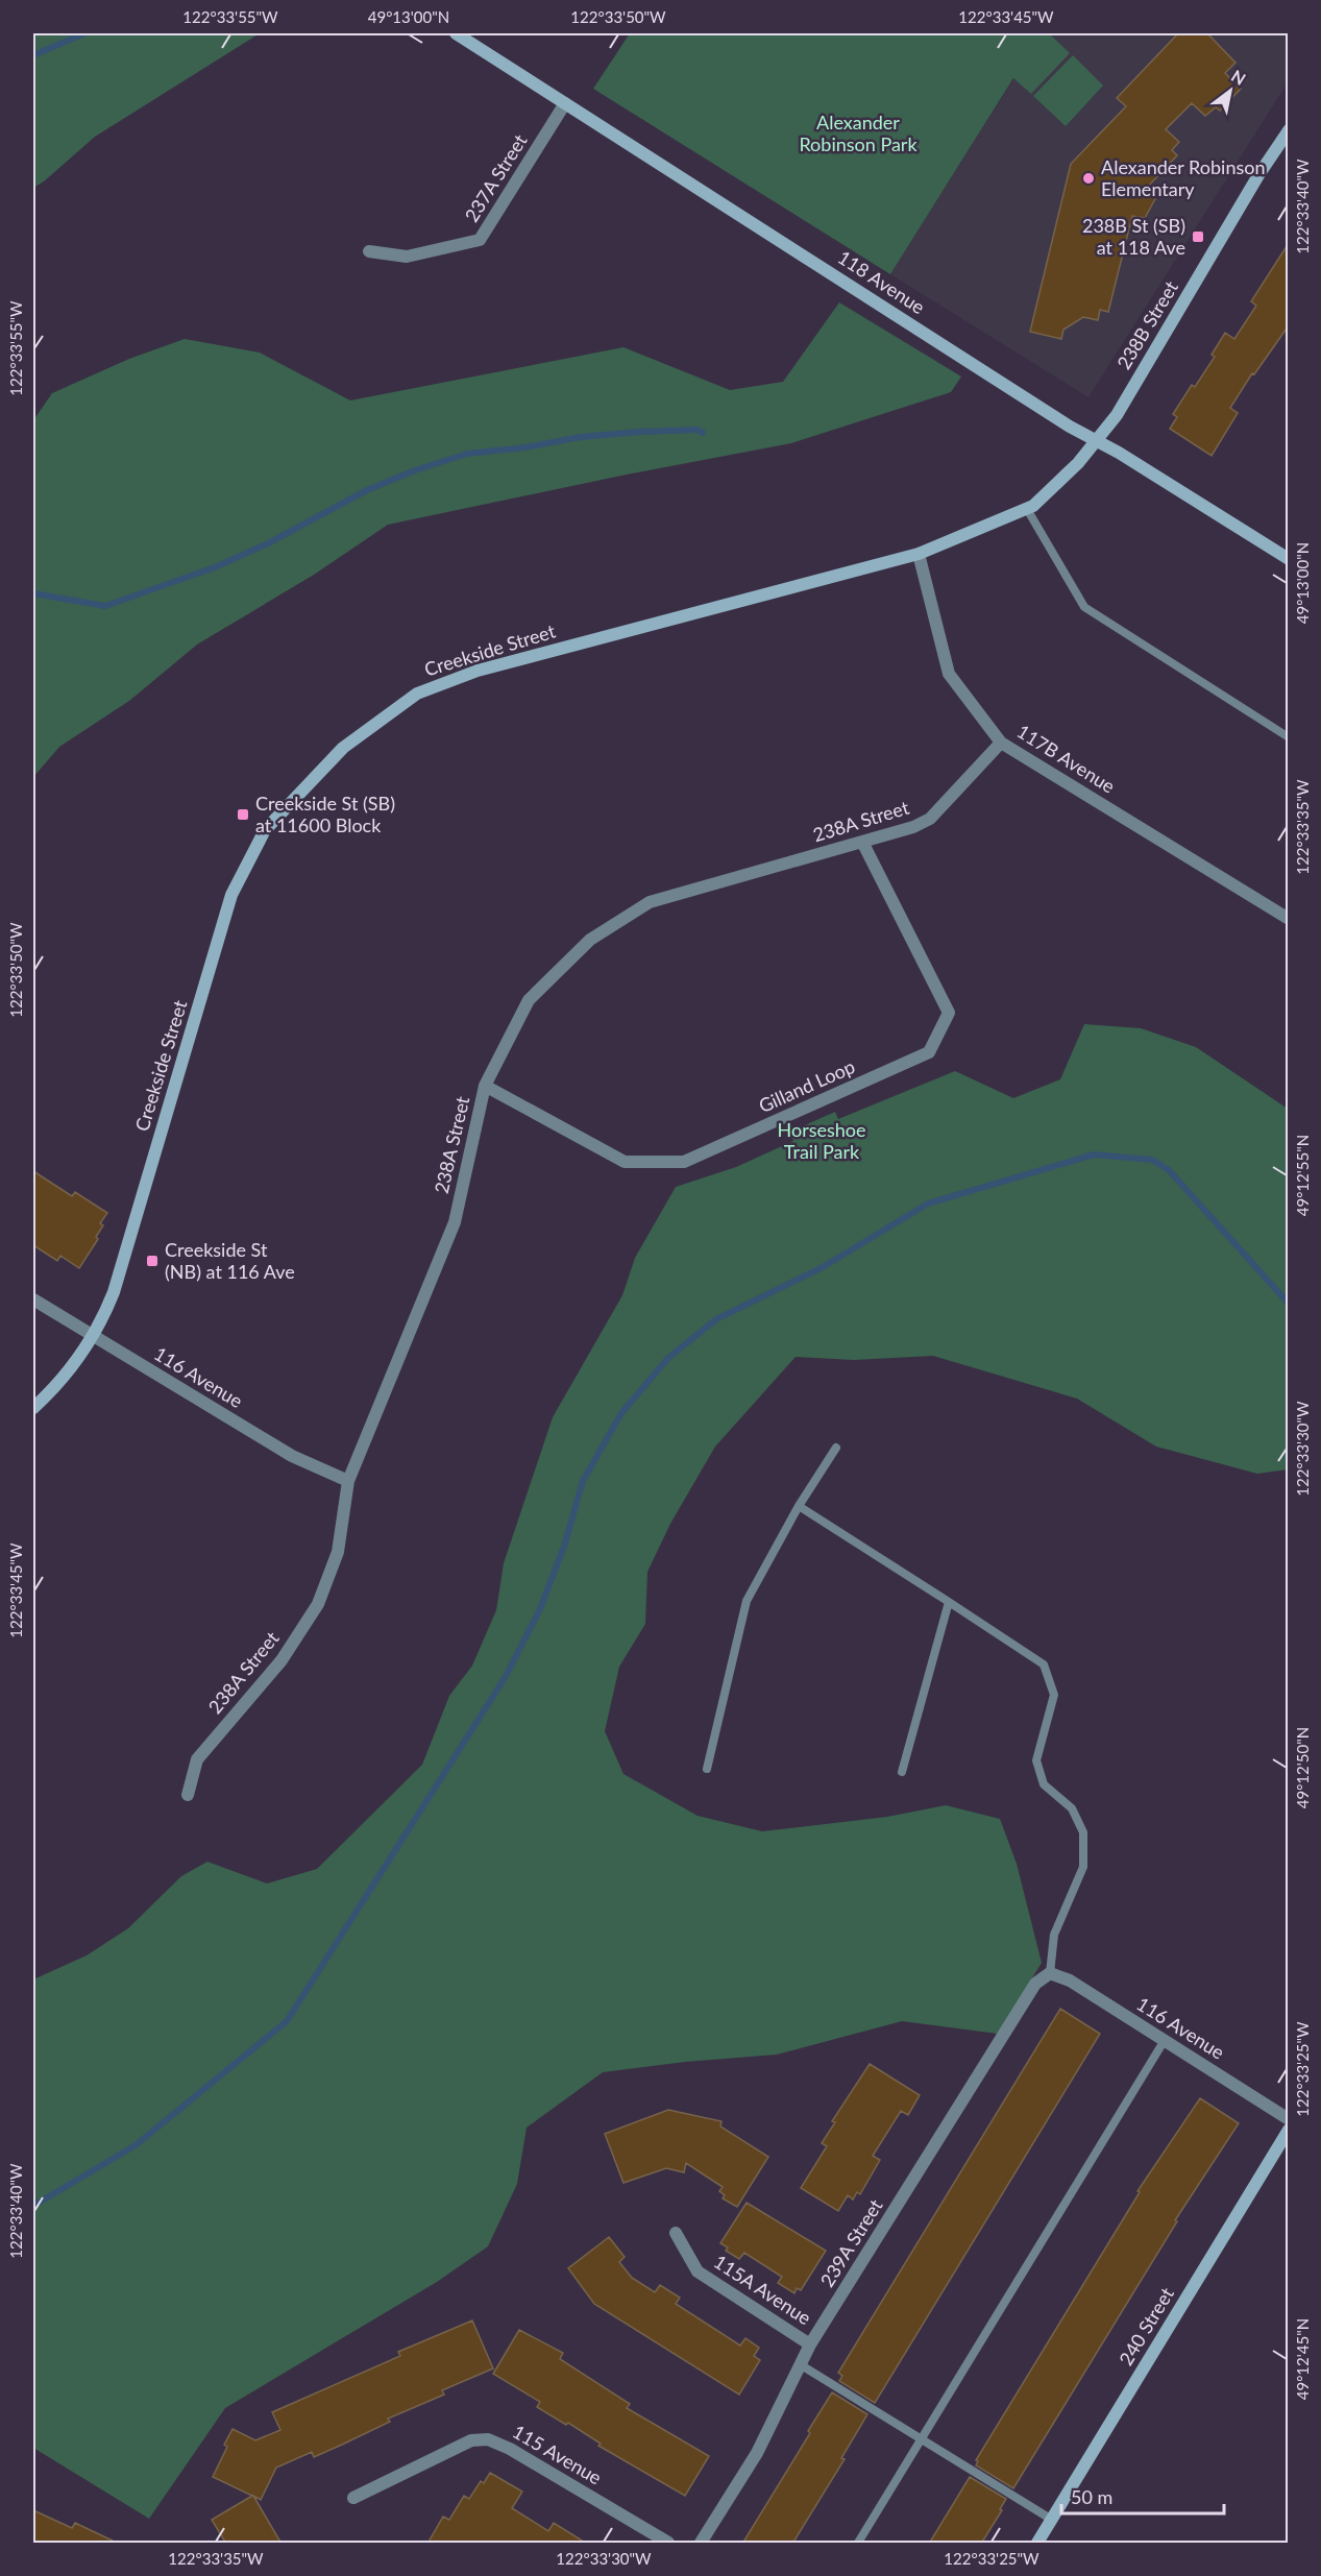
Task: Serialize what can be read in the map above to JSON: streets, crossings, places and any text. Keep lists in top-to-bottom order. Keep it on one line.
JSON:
{"streets":{"street":["237A Street","118 Avenue","238B Street","Creekside Street","117B Avenue","238A Street","Gilland Loop","116 Avenue","239A Street","115A Avenue","240 Street","115 Avenue"]},"crossings":[["237A Street","118 Avenue"],["118 Avenue","238B Street"],["118 Avenue","Creekside Street"],["238B Street","Creekside Street"],["Creekside Street","117B Avenue"],["Creekside Street","116 Avenue"],["117B Avenue","238A Street"],["238A Street","Gilland Loop"],["238A Street","116 Avenue"],["116 Avenue","239A Street"],["239A Street","115A Avenue"]],"parks":["Alexander Robinson Park","Horseshoe Trail Park"],"places":{"other":["Alexander Robinson Elementary"],"transit":["238B St (SB) at 118 Ave","Creekside St (SB) at 11600 Block","Creekside St (NB) at 116 Ave"]},"scale_bar":"50 m","north":"top right","coordinates":["122°33'55\"W","49°13'00\"N","122°33'50\"W","122°33'45\"W","122°33'40\"W","122°33'35\"W","49°12'55\"N","122°33'30\"W","49°12'50\"N","122°33'25\"W","49°12'45\"N"]}
